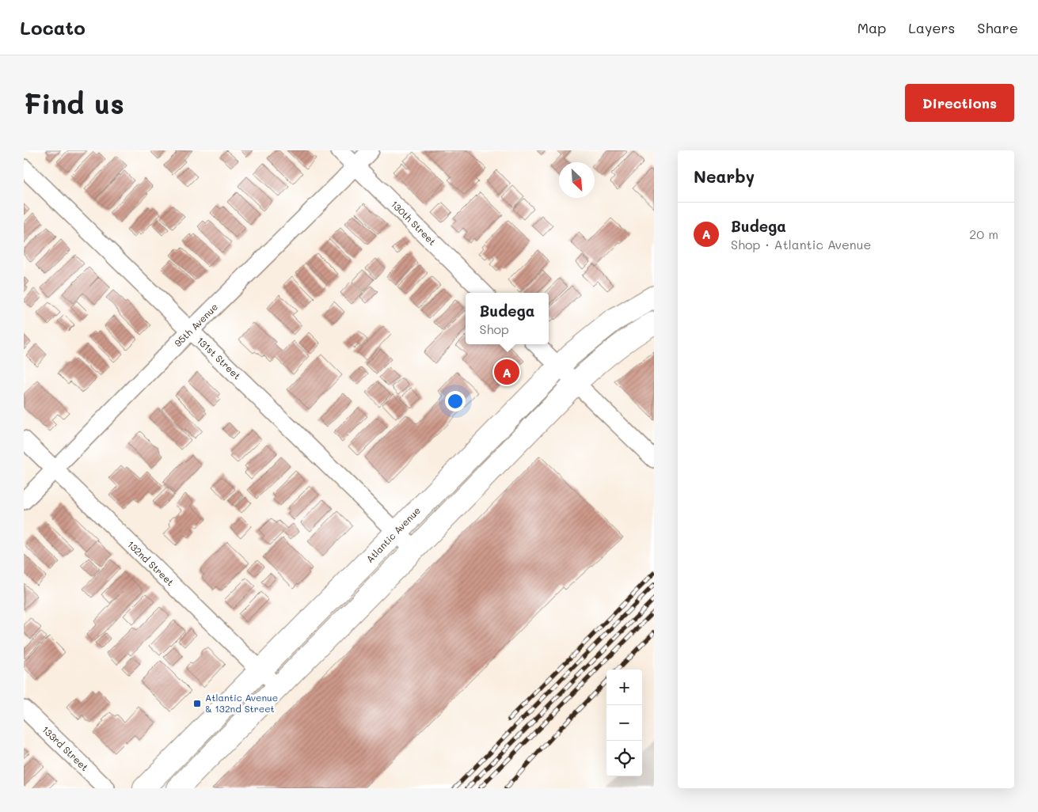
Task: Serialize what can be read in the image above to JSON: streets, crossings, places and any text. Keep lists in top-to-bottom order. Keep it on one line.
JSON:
{"streets":{"main road":["Atlantic Avenue"],"street":["130th Street","95th Avenue","131st Street","132nd Street","133rd Street"]},"crossings":[["130th Street","95th Avenue"],["95th Avenue","131st Street"],["95th Avenue","132nd Street"],["131st Street","Atlantic Avenue"],["Atlantic Avenue","132nd Street"]],"places":{"transit":["Atlantic Avenue & 132nd Street"]},"north":"bottom right","page":{"header":"Locato","nav":["Map","Layers","Share"],"buttons":"Directions","title":"Find us","heading":"Nearby","list":[{"mark":"A","name":"Budega","note":"Shop · Atlantic Avenue","value":"20 m"}],"popup":["Budega","Shop"],"pins":"A","map_buttons":["+","−"]}}
